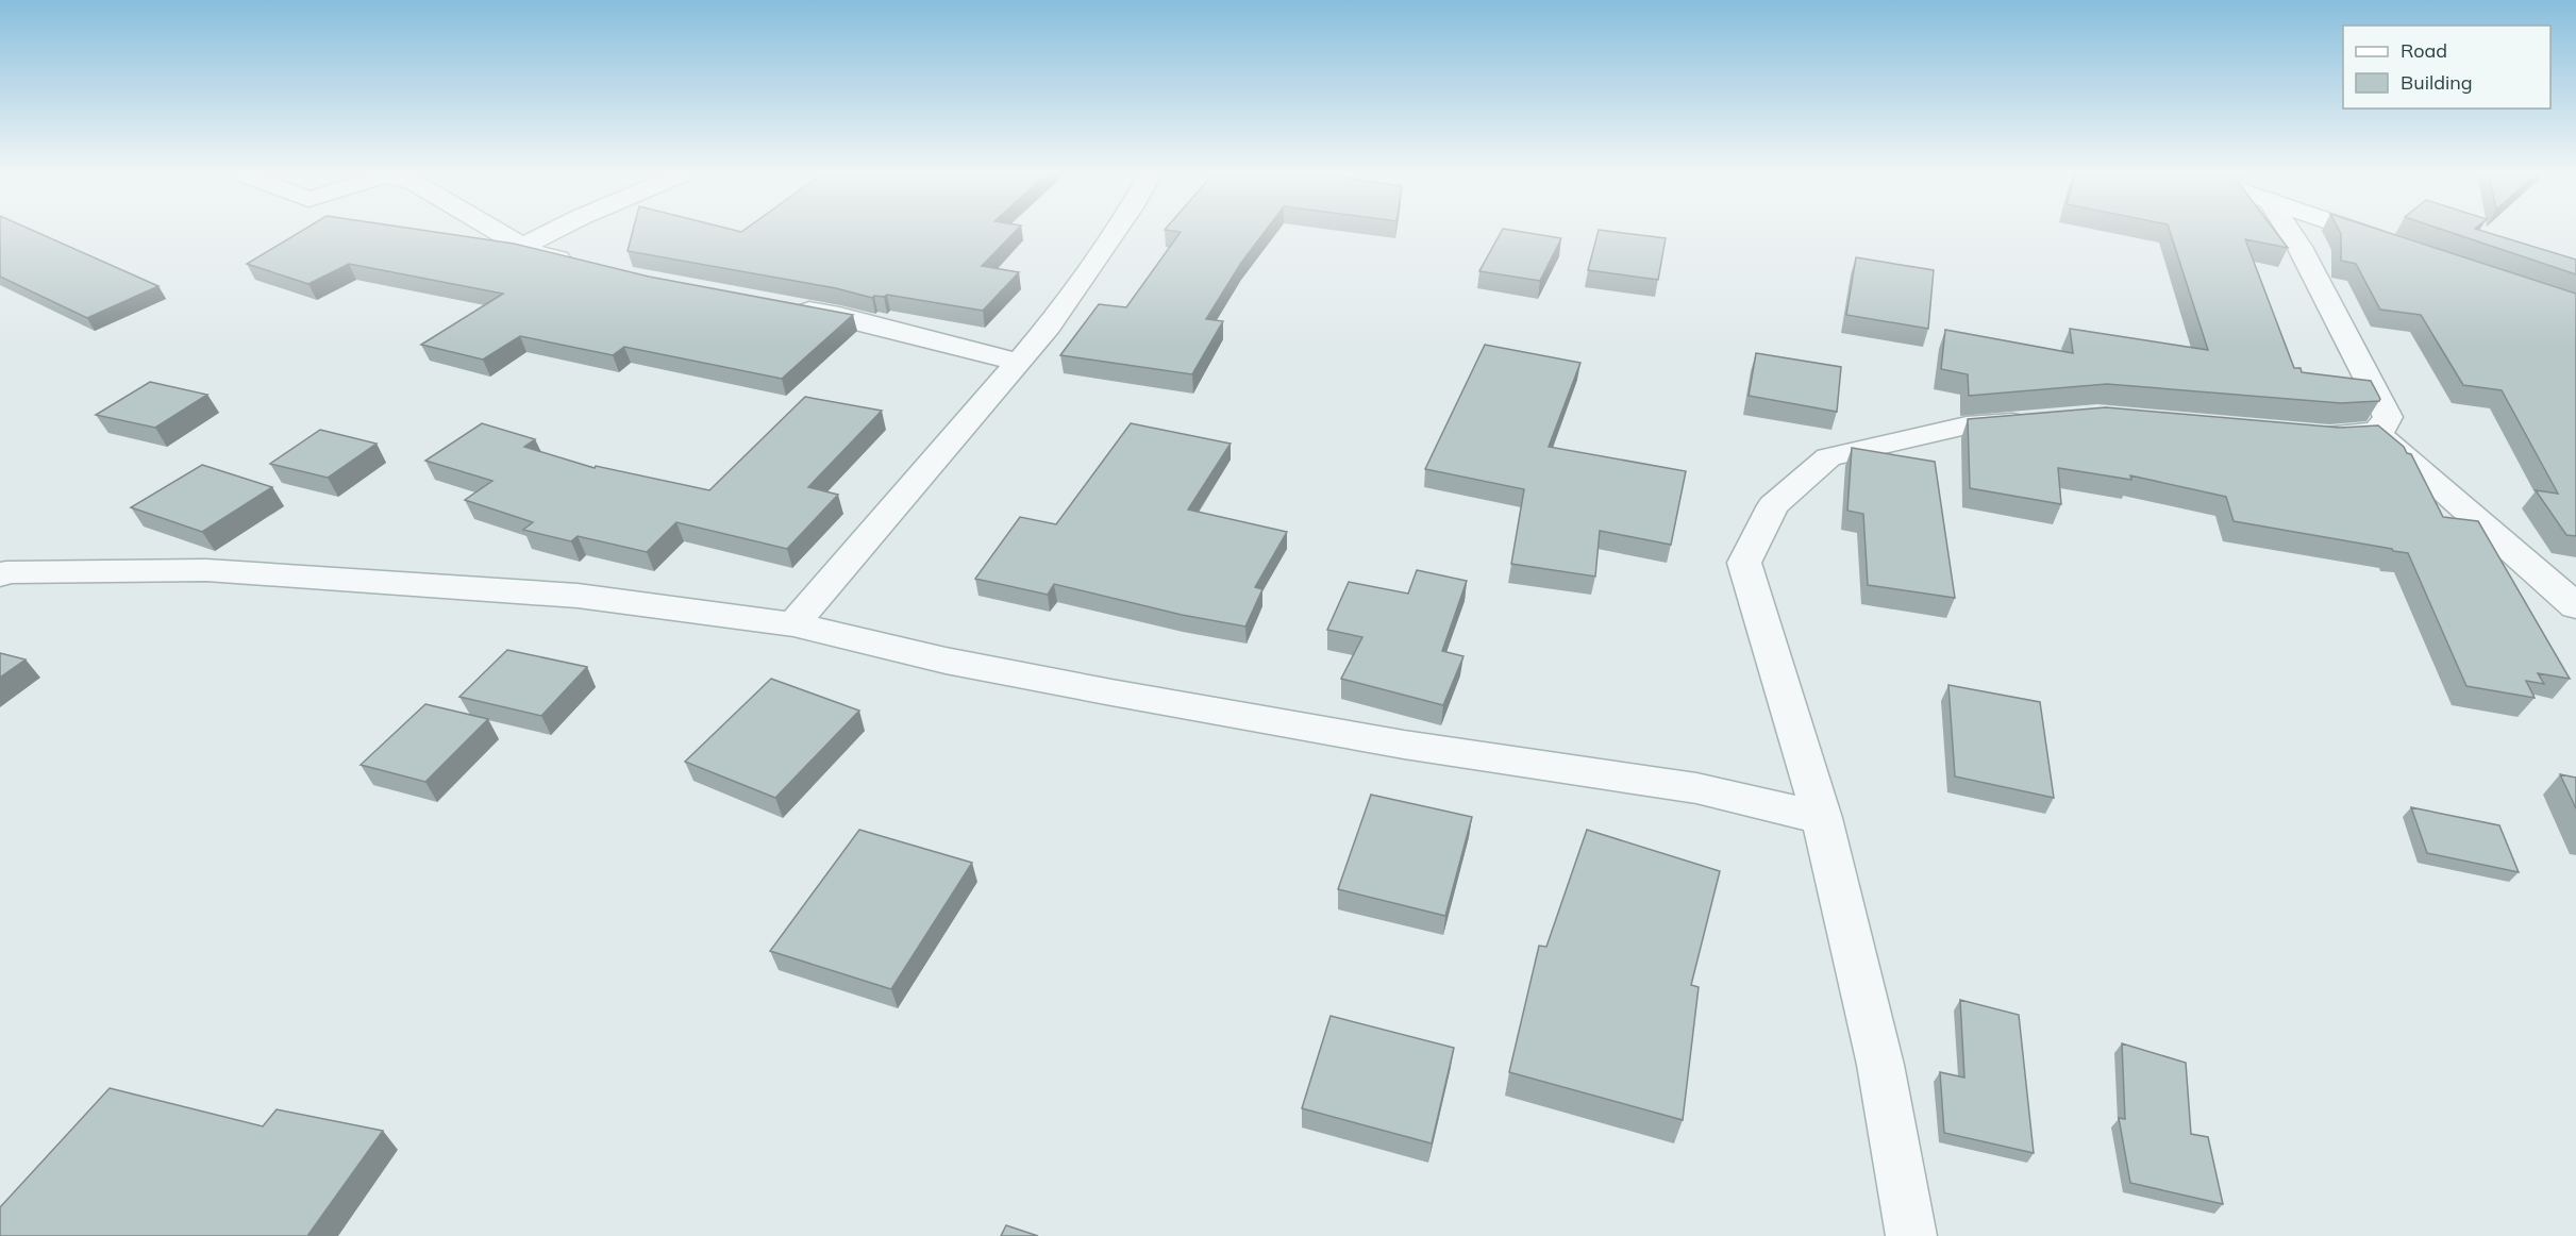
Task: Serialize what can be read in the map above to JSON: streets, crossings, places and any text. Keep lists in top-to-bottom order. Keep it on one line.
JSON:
{"legend":["Road","Building"]}
